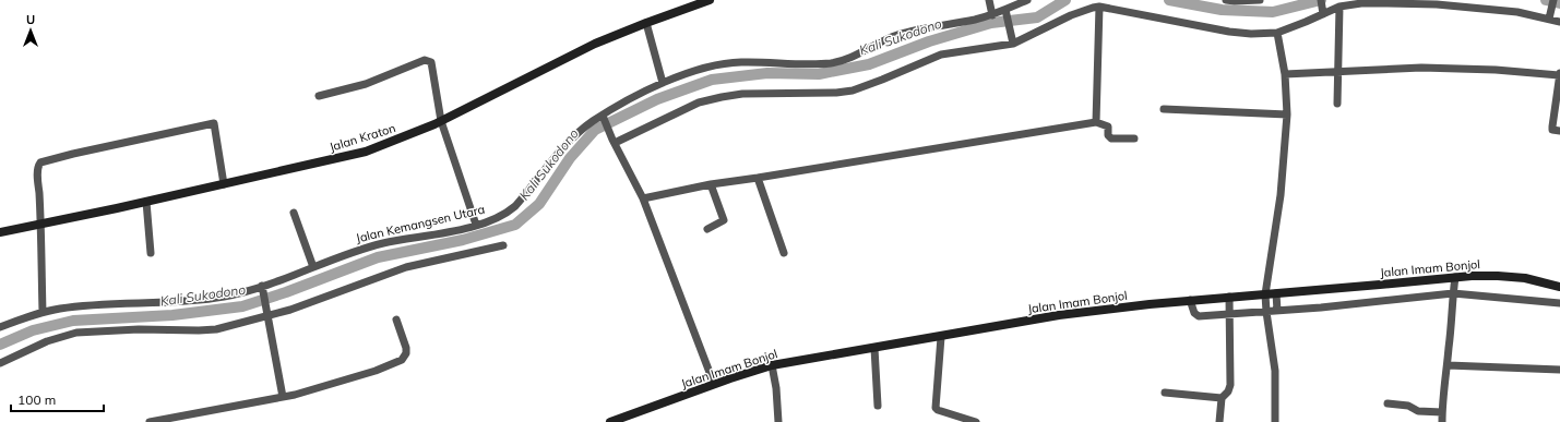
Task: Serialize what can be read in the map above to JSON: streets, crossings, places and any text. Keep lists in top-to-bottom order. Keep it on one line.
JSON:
{"streets":{"main road":["Jalan Kraton","Jalan Imam Bonjol"],"street":["Jalan Kemangsen Utara"]},"water":["Kali Sukodono"],"scale_bar":"100 m","north":"top"}
